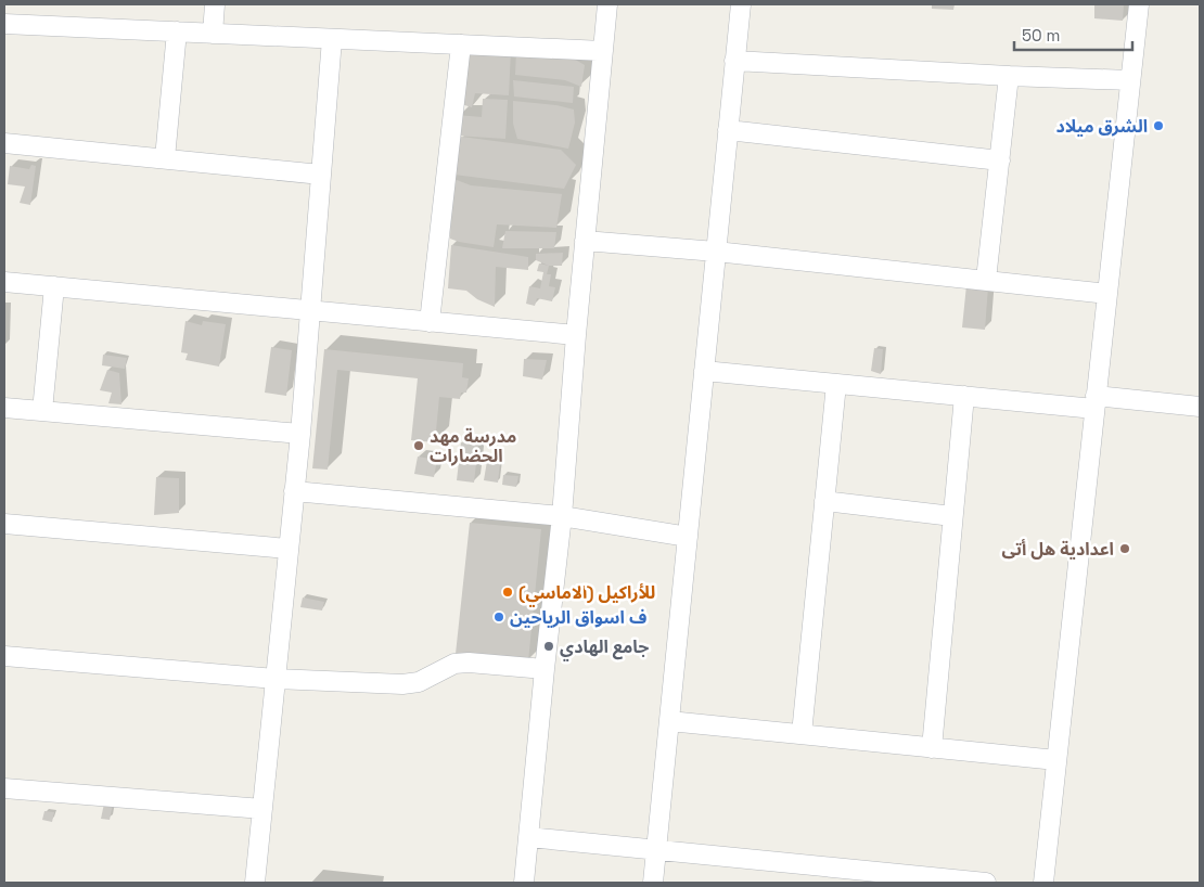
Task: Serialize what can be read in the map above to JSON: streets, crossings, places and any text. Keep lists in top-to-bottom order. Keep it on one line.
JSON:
{"places":["الشرق ميلاد","مدرسة مهد الحضارات","اعدادية هل أتى","(الاماسي) للأراكيل","ف اسواق الرياحين","جامع الهادي"],"scale_bar":"50 m"}
